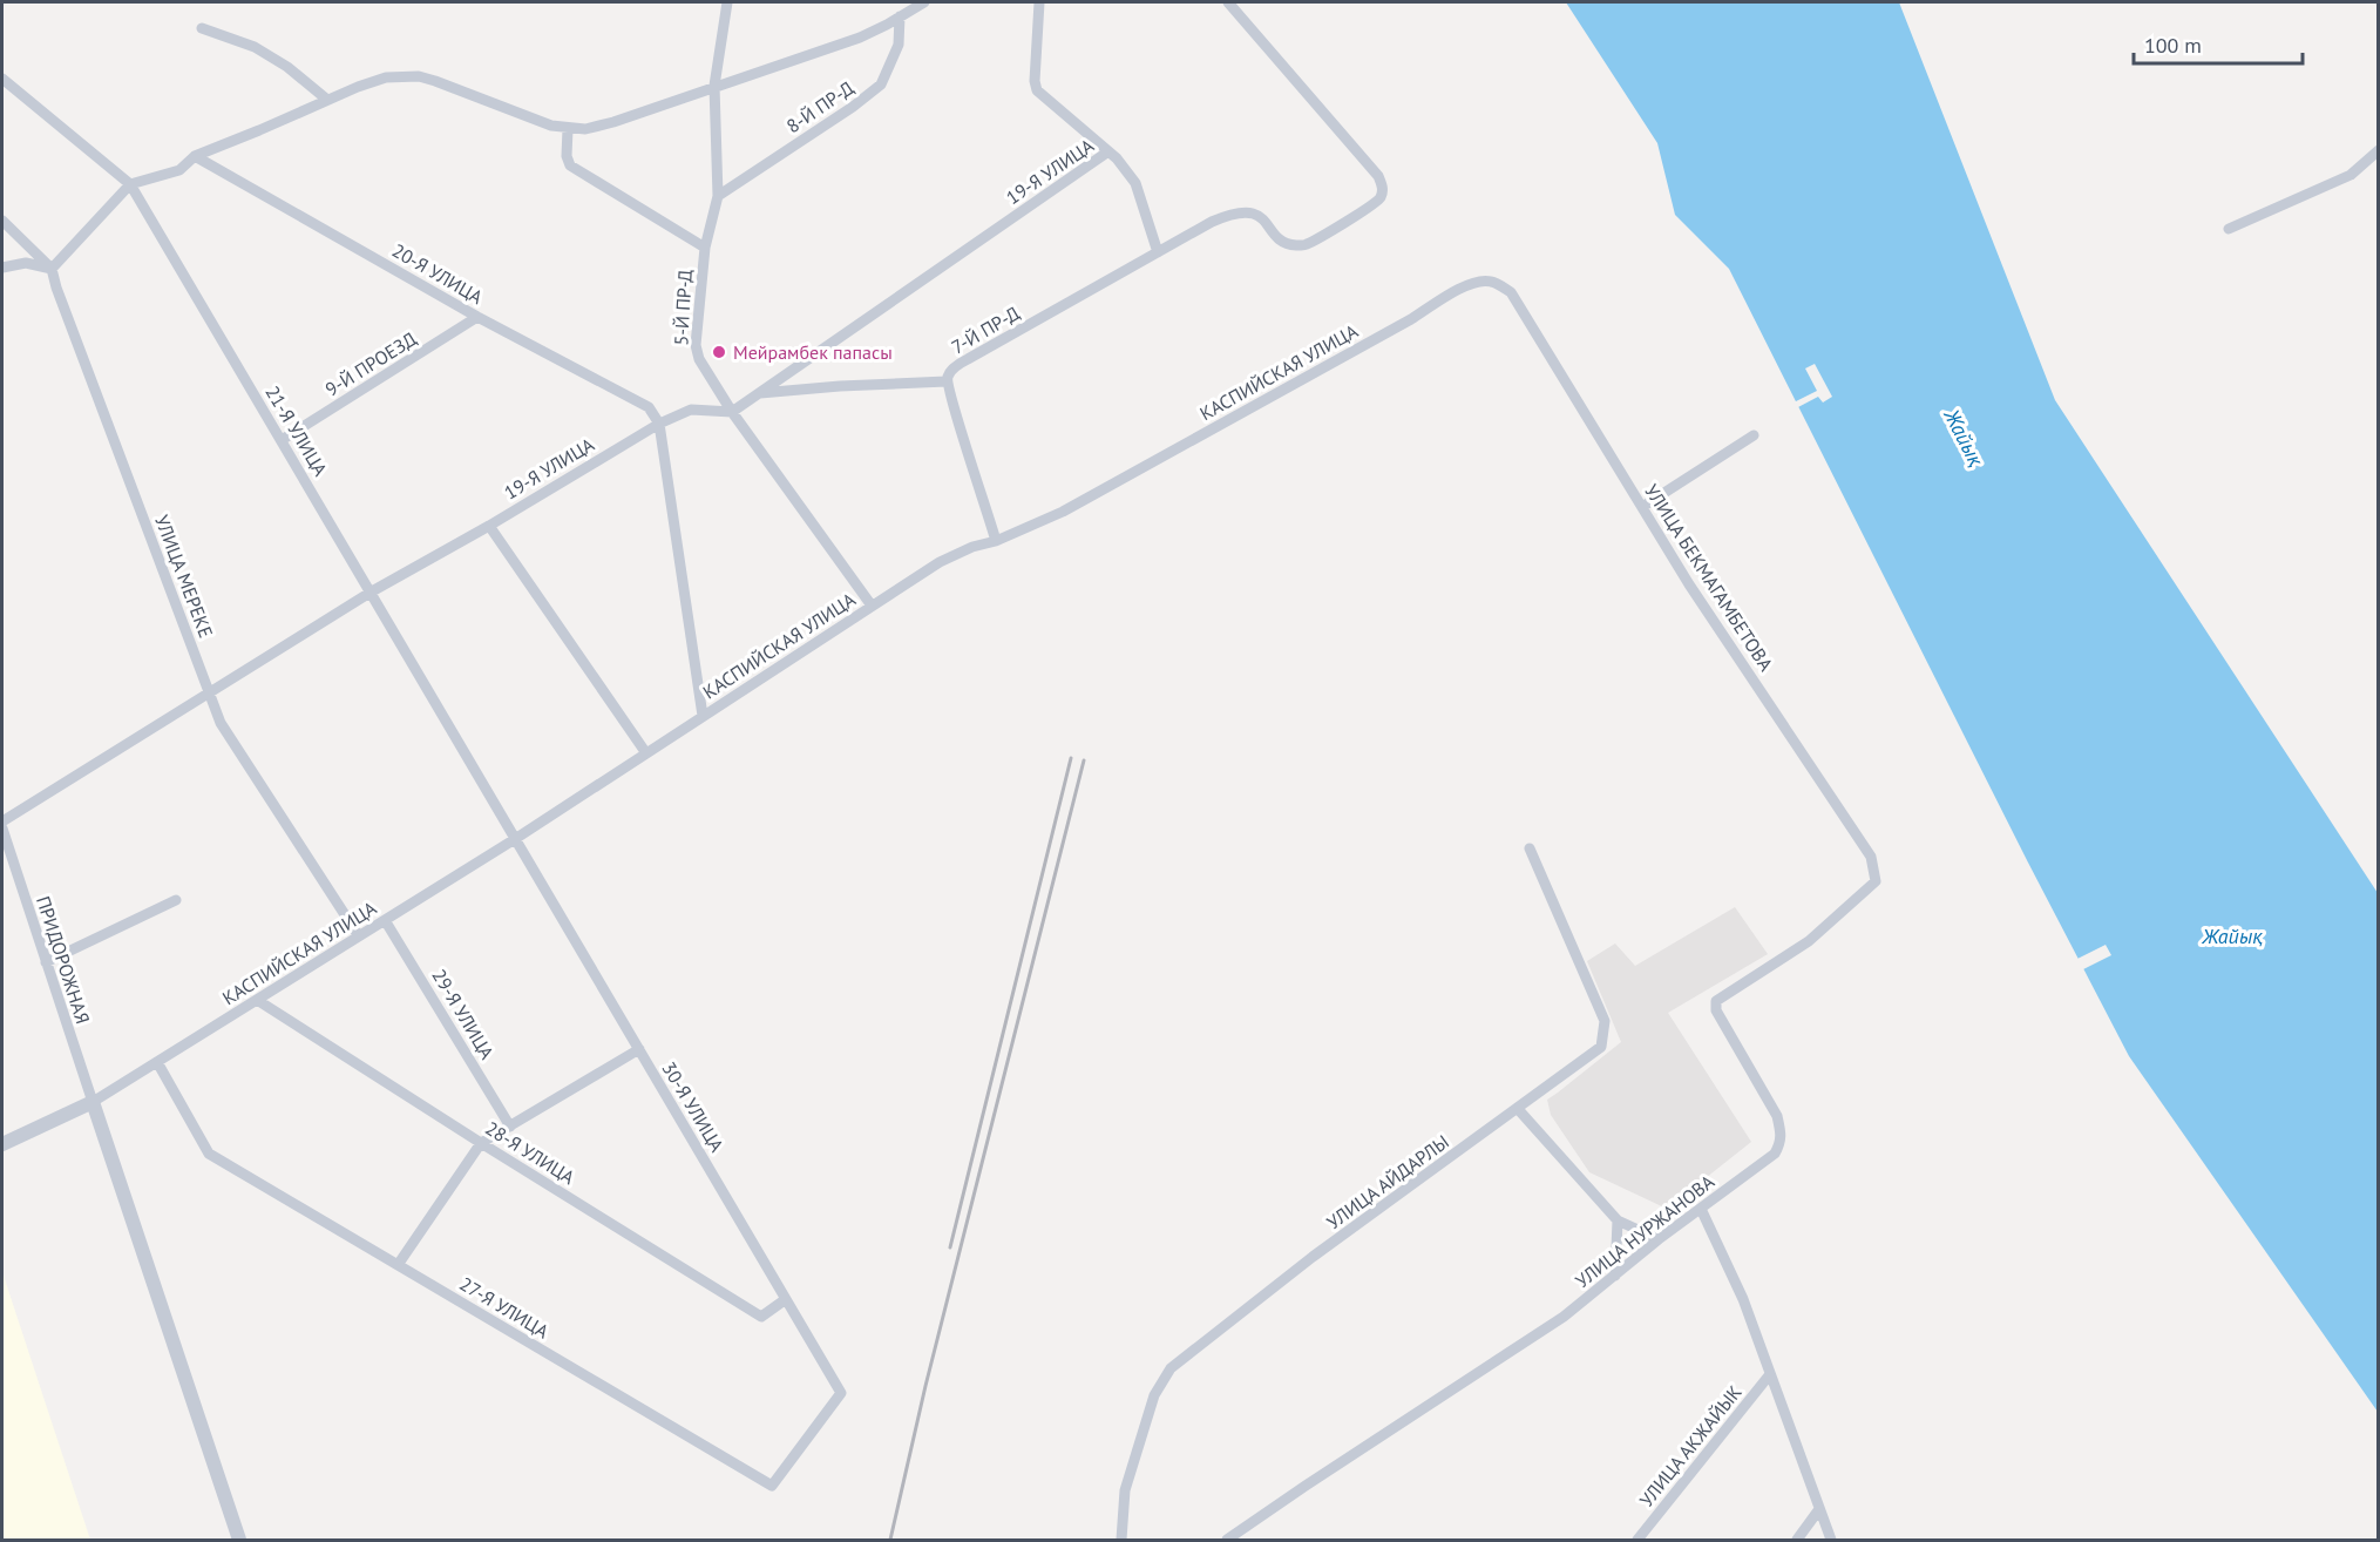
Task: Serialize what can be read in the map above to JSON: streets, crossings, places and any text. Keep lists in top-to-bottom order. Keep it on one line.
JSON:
{"streets":{"street":["8-Й ПР-Д","19-Я УЛИЦА","20-Я УЛИЦА","5-Й ПР-Д","7-Й ПР-Д","9-Й ПРОЕЗД","КАСПИЙСКАЯ УЛИЦА","21-Я УЛИЦА","УЛИЦА МЕРЕКЕ","УЛИЦА БЕКМАГАМБЕТОВА","ПРИДОРОЖНАЯ","29-Я УЛИЦА","30-Я УЛИЦА","28-Я УЛИЦА","УЛИЦА АЙДАРЛЫ","УЛИЦА НУРЖАНОВА","27-Я УЛИЦА","УЛИЦА АКЖАЙЫК"]},"crossings":[["8-Й ПР-Д","5-Й ПР-Д"],["19-Я УЛИЦА","20-Я УЛИЦА"],["19-Я УЛИЦА","5-Й ПР-Д"],["19-Я УЛИЦА","21-Я УЛИЦА"],["19-Я УЛИЦА","УЛИЦА МЕРЕКЕ"],["20-Я УЛИЦА","9-Й ПРОЕЗД"],["5-Й ПР-Д","КАСПИЙСКАЯ УЛИЦА"],["7-Й ПР-Д","КАСПИЙСКАЯ УЛИЦА"],["9-Й ПРОЕЗД","21-Я УЛИЦА"],["КАСПИЙСКАЯ УЛИЦА","21-Я УЛИЦА"],["КАСПИЙСКАЯ УЛИЦА","УЛИЦА МЕРЕКЕ"],["КАСПИЙСКАЯ УЛИЦА","УЛИЦА БЕКМАГАМБЕТОВА"],["КАСПИЙСКАЯ УЛИЦА","ПРИДОРОЖНАЯ"],["КАСПИЙСКАЯ УЛИЦА","29-Я УЛИЦА"],["КАСПИЙСКАЯ УЛИЦА","30-Я УЛИЦА"],["КАСПИЙСКАЯ УЛИЦА","28-Я УЛИЦА"],["КАСПИЙСКАЯ УЛИЦА","27-Я УЛИЦА"],["21-Я УЛИЦА","30-Я УЛИЦА"],["УЛИЦА БЕКМАГАМБЕТОВА","УЛИЦА НУРЖАНОВА"],["30-Я УЛИЦА","28-Я УЛИЦА"],["30-Я УЛИЦА","27-Я УЛИЦА"]],"water":["Жайық"],"places":["Мейрамбек папасы"],"scale_bar":"100 m"}
